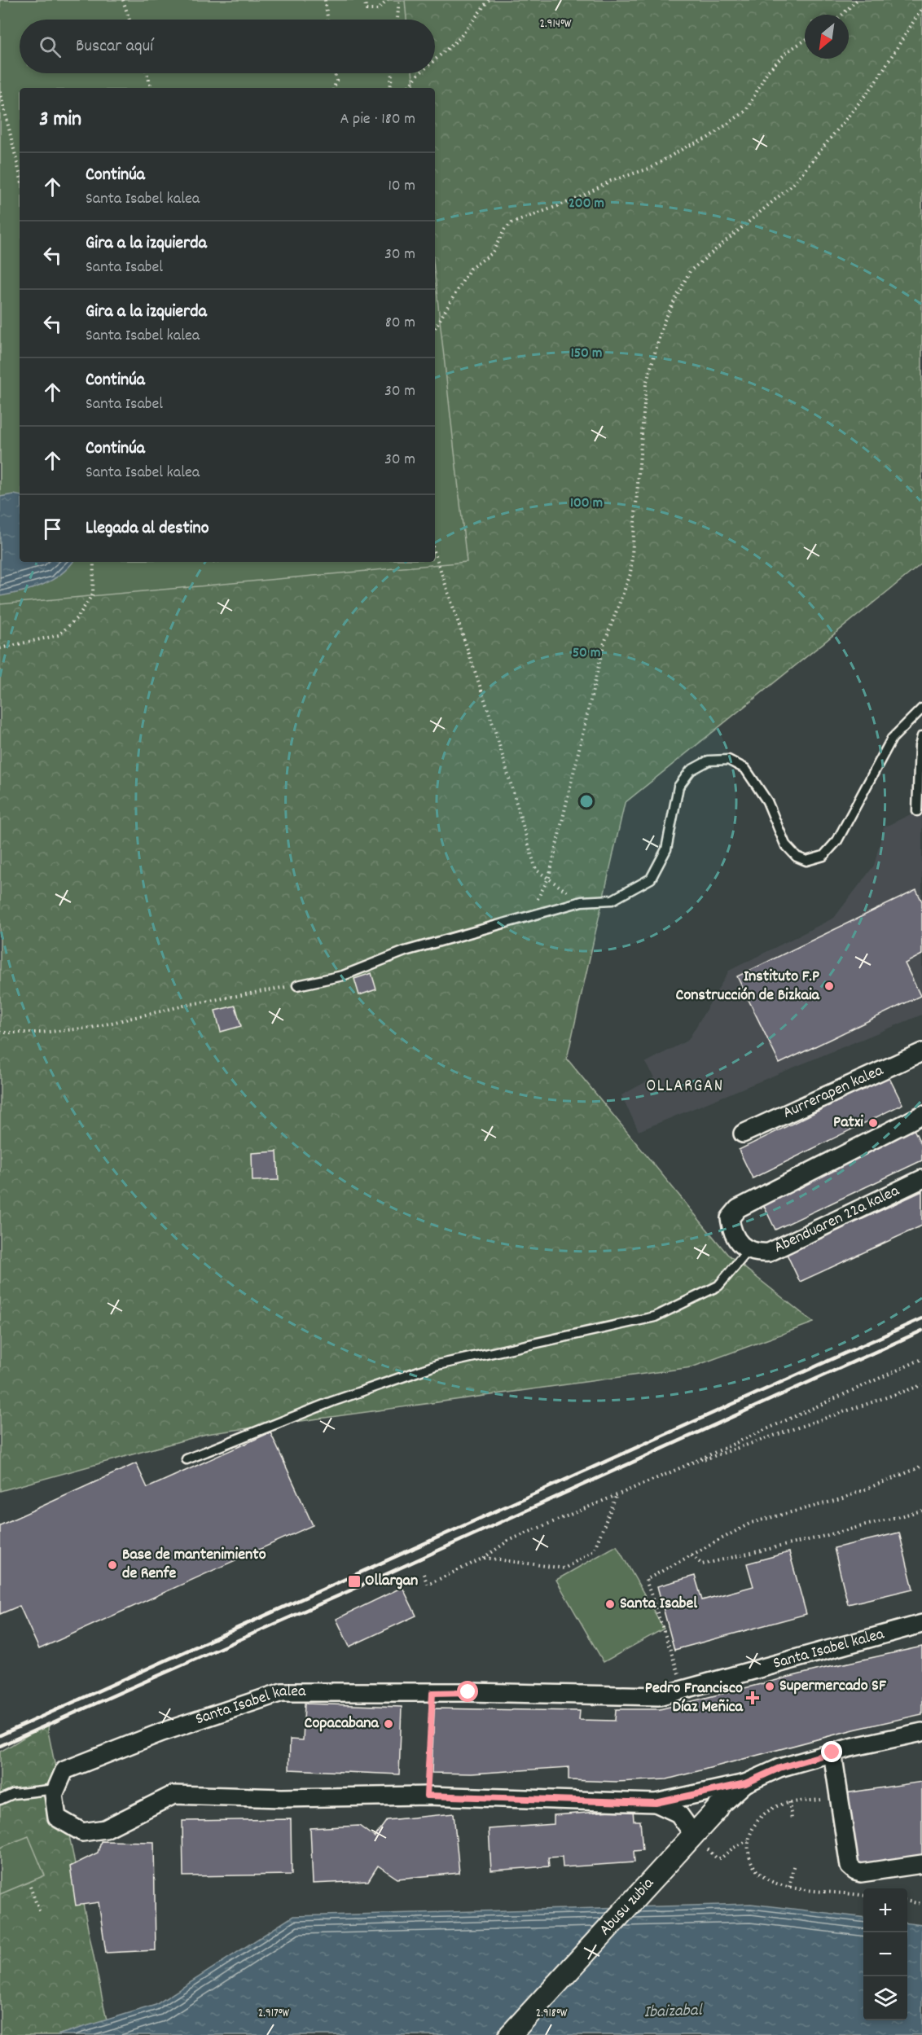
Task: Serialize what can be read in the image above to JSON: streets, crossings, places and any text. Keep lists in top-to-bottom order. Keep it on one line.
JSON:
{"streets":{"street":["Aurrerapen kalea","Abenduaren 22a kalea","Santa Isabel kalea","Abusu zubia"]},"districts":["OLLARGAN"],"water":["Ibaizabal"],"places":{"other":["Instituto F.P Construcción de Bizkaia","Patxi","Base de mantenimiento de Renfe","Santa Isabel","Supermercado SF","Copacabana"],"transit":["Ollargan"],"health":["Pedro Francisco Díaz Meñica"]},"north":"bottom left","page":{"search":"Buscar aquí","heading":["3 min","A pie · 180 m"],"list":[["Continúa","Santa Isabel kalea","10 m"],["Gira a la izquierda","Santa Isabel","30 m"],["Gira a la izquierda","Santa Isabel kalea","80 m"],["Continúa","Santa Isabel","30 m"],["Continúa","Santa Isabel kalea","30 m"],"Llegada al destino"],"map_buttons":["+","−"]},"coordinates":["2.914°W","2.917°W","2.918°W"],"rings":["200 m","150 m","100 m","50 m"]}
